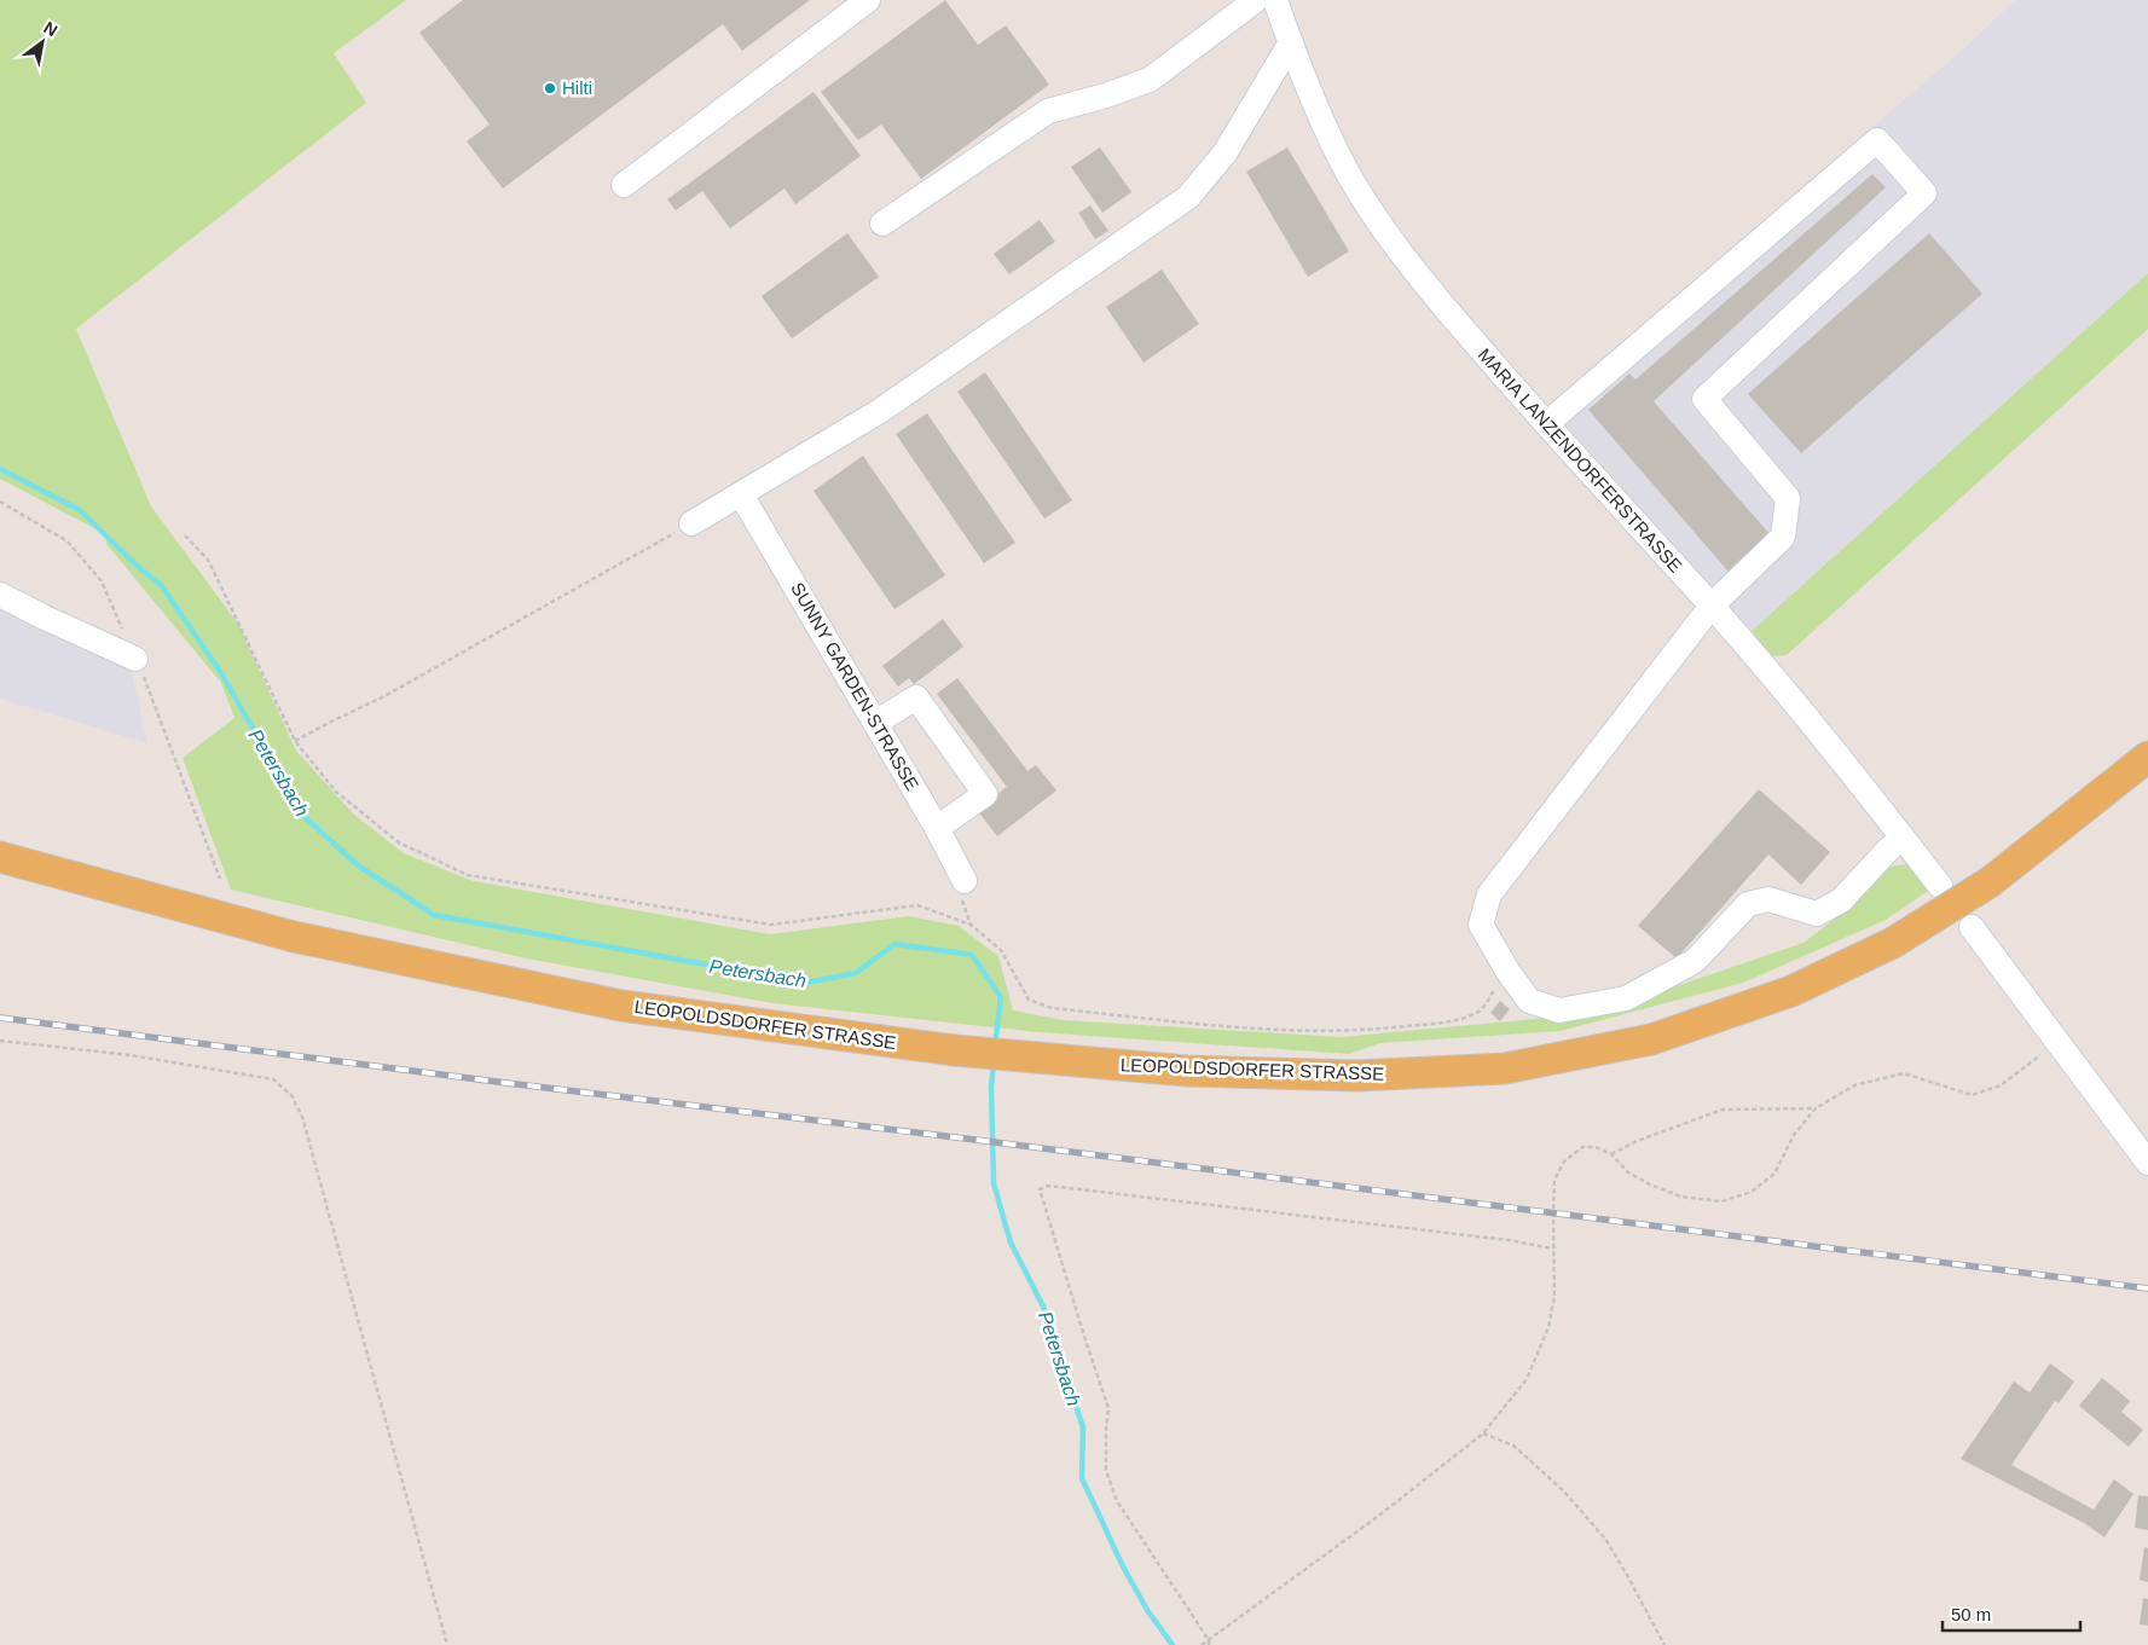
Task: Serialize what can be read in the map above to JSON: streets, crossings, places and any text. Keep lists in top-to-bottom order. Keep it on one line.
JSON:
{"streets":{"main road":["LEOPOLDSDORFER STRASSE"],"street":["MARIA LANZENDORFERSTRASSE","SUNNY GARDEN-STRASSE"]},"water":["Petersbach"],"places":["Hilti"],"scale_bar":"50 m","north":"top right"}
